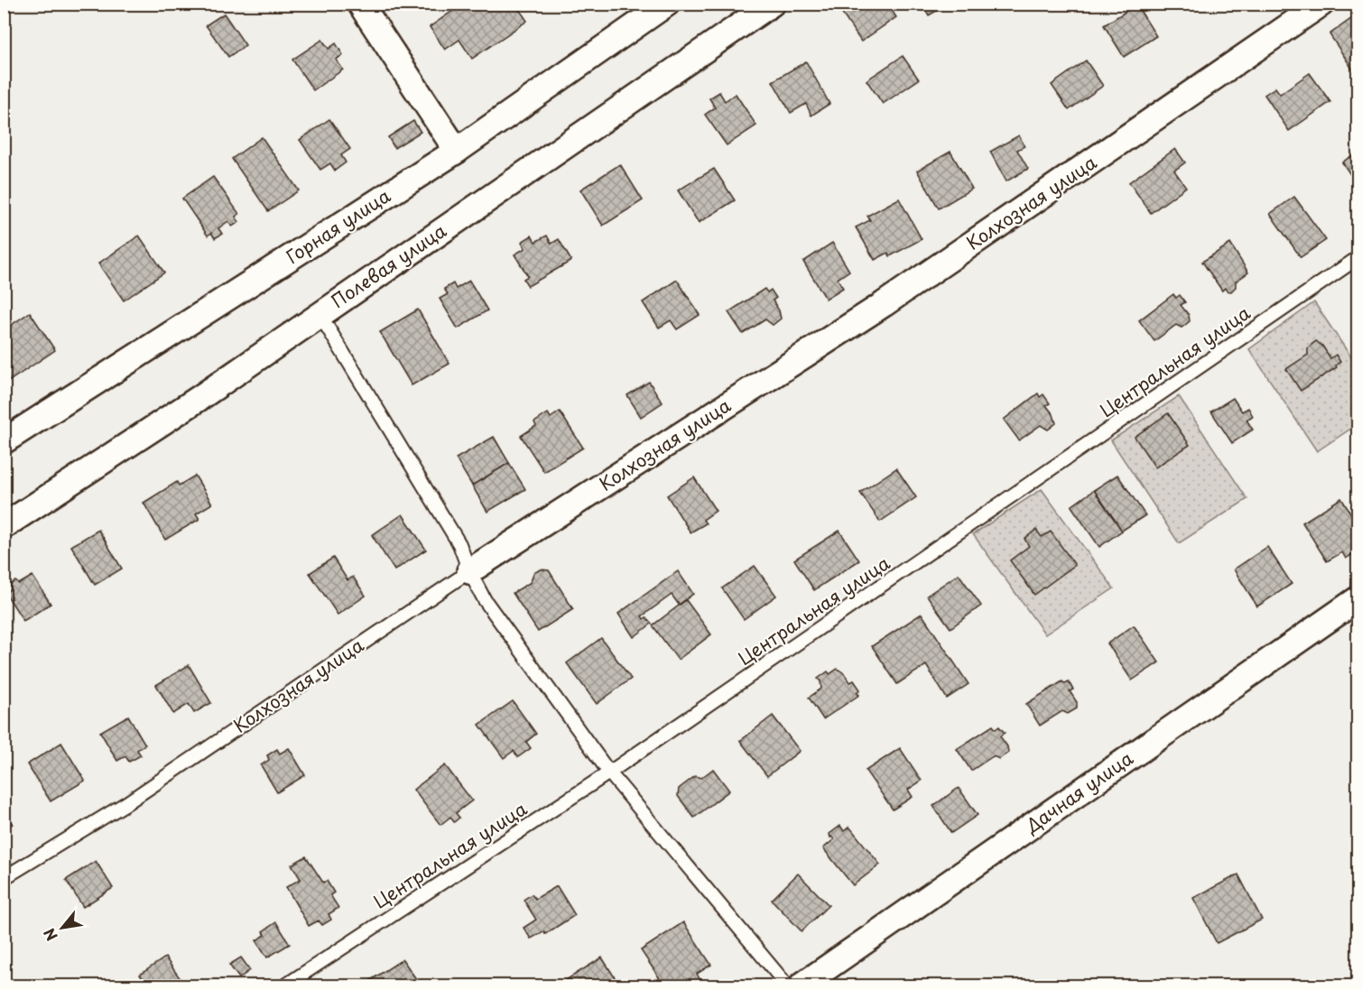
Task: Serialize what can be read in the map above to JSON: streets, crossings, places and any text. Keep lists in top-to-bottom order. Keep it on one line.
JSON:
{"streets":{"street":["Колхозная улица","Горная улица","Полевая улица","Дачная улица"],"lane":["Центральная улица"]},"north":"bottom left"}
